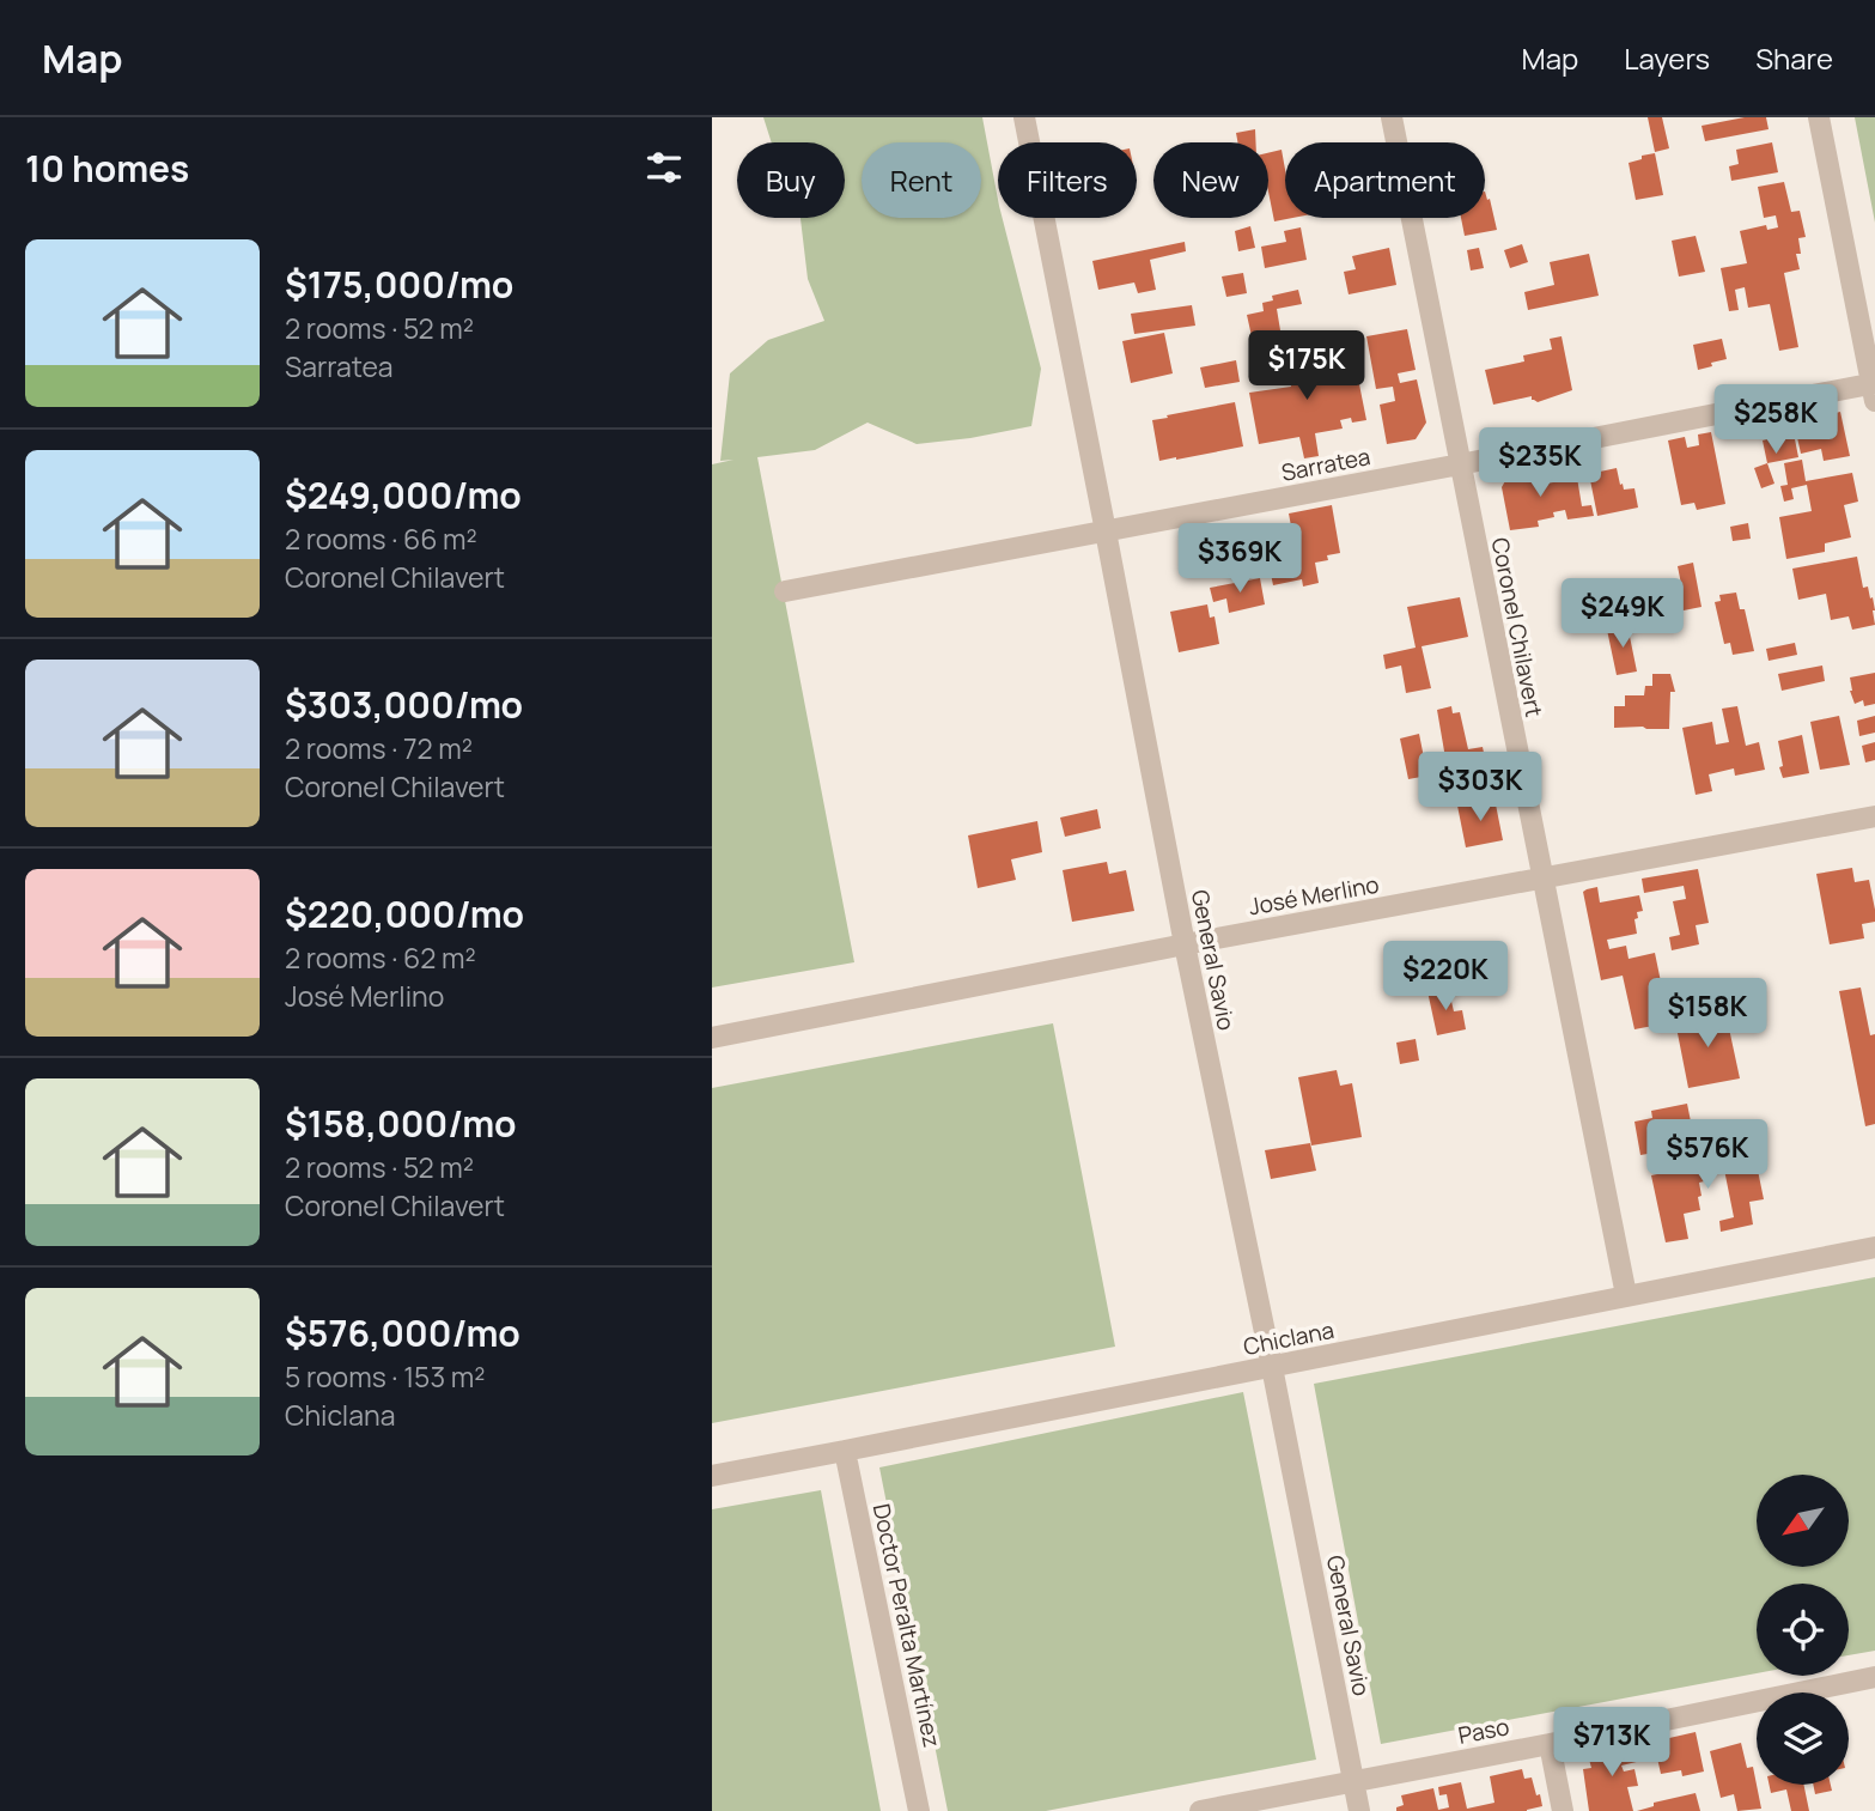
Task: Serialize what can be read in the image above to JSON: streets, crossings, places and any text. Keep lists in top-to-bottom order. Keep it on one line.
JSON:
{"streets":{"street":["Sarratea","Coronel Chilavert","José Merlino","General Savio","Chiclana","Doctor Peralta Martínez","Paso"]},"crossings":[["Sarratea","Coronel Chilavert"],["Sarratea","General Savio"],["Coronel Chilavert","José Merlino"],["Coronel Chilavert","Chiclana"],["José Merlino","General Savio"],["General Savio","Chiclana"],["General Savio","Paso"],["Chiclana","Doctor Peralta Martínez"]],"north":"bottom left","page":{"header":"Map","nav":["Map","Layers","Share"],"heading":"10 homes","chip":["Buy","Rent","Filters","New","Apartment"],"list":[{"name":"$175,000/mo","note":"2 rooms · 52 m² · Sarratea"},{"name":"$249,000/mo","note":"2 rooms · 66 m² · Coronel Chilavert"},{"name":"$303,000/mo","note":"2 rooms · 72 m² · Coronel Chilavert"},{"name":"$220,000/mo","note":"2 rooms · 62 m² · José Merlino"},{"name":"$158,000/mo","note":"2 rooms · 52 m² · Coronel Chilavert"},{"name":"$576,000/mo","note":"5 rooms · 153 m² · Chiclana"}],"price":["$175K","$258K","$235K","$369K","$249K","$303K","$220K","$158K","$576K","$713K"]}}
